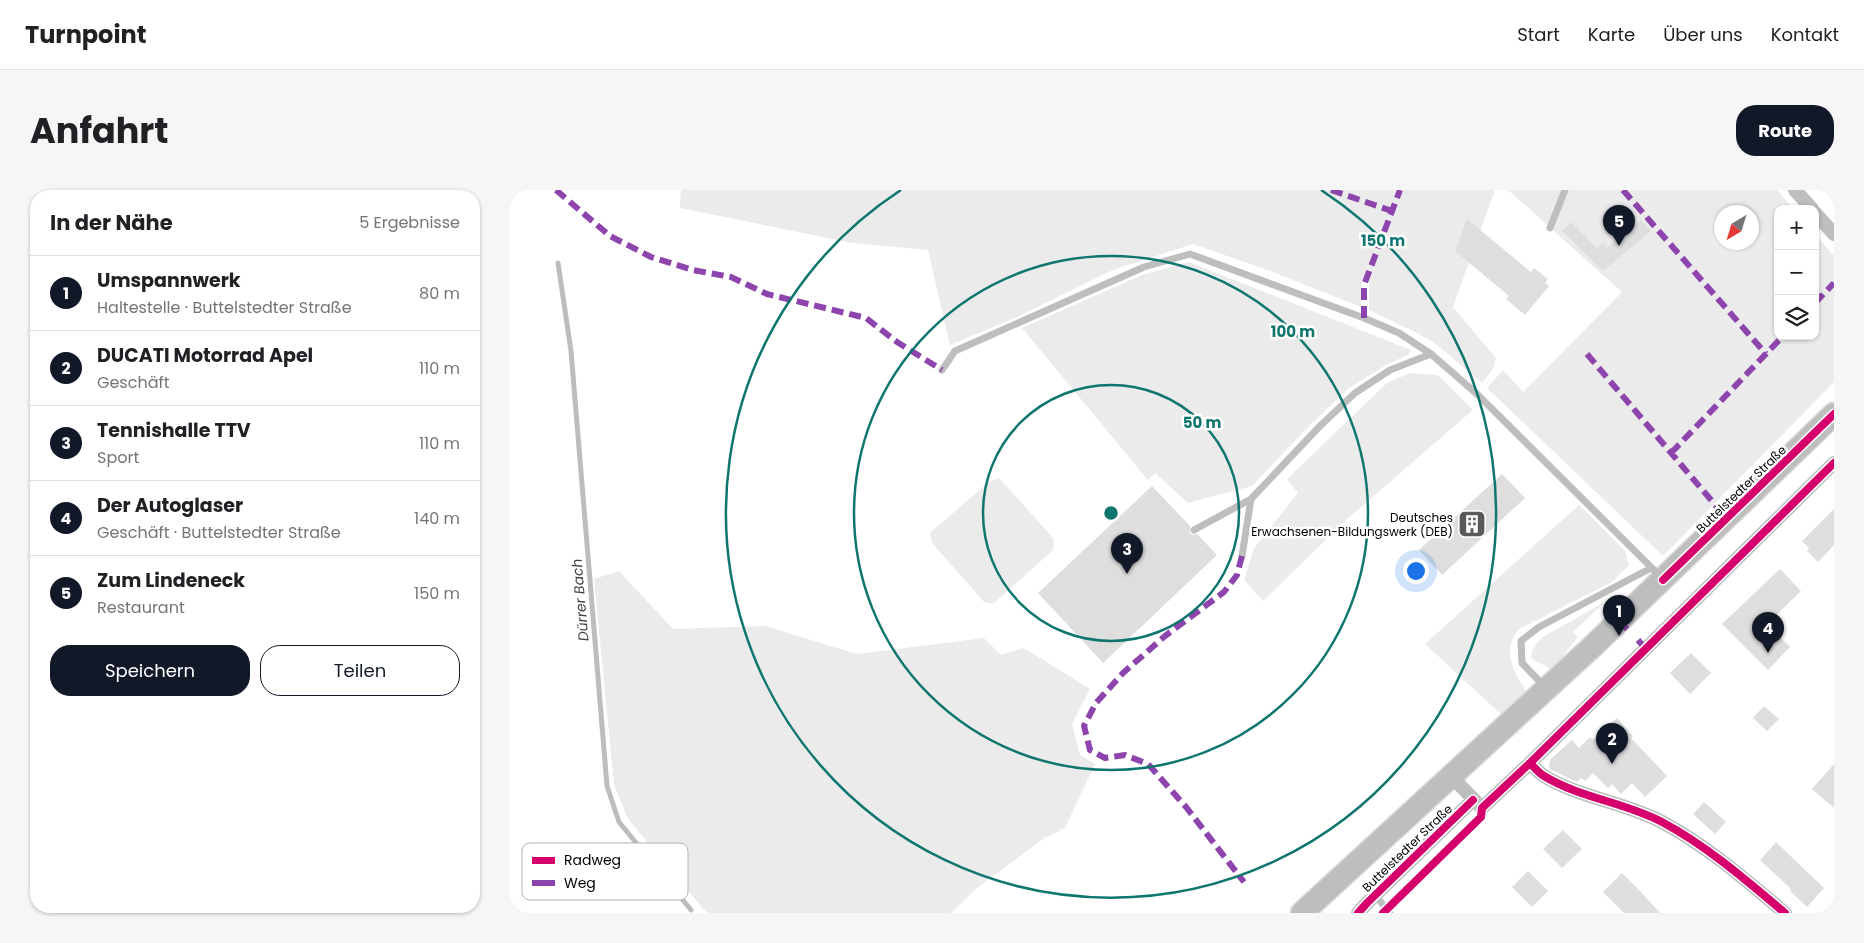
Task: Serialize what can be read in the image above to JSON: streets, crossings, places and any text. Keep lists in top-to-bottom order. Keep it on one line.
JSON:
{"streets":{"main road":["Buttelstedter Straße"]},"water":["Dürrer Bach"],"places":{"building":["Deutsches Erwachsenen-Bildungswerk (DEB)"]},"legend":["Radweg","Weg"],"north":"bottom left","page":{"header":"Turnpoint","nav":["Start","Karte","Über uns","Kontakt"],"title":"Anfahrt","buttons":["Route",["Speichern","Teilen"]],"heading":["In der Nähe","5 Ergebnisse"],"map_buttons":["+","−"],"pins":["5","3","1","4","2"],"list":[{"mark":"1","name":"Umspannwerk","note":"Haltestelle · Buttelstedter Straße","value":"80 m"},{"mark":"2","name":"DUCATI Motorrad Apel","note":"Geschäft","value":"110 m"},{"mark":"3","name":"Tennishalle TTV","note":"Sport","value":"110 m"},{"mark":"4","name":"Der Autoglaser","note":"Geschäft · Buttelstedter Straße","value":"140 m"},{"mark":"5","name":"Zum Lindeneck","note":"Restaurant","value":"150 m"}]},"rings":["150 m","100 m","50 m"]}
